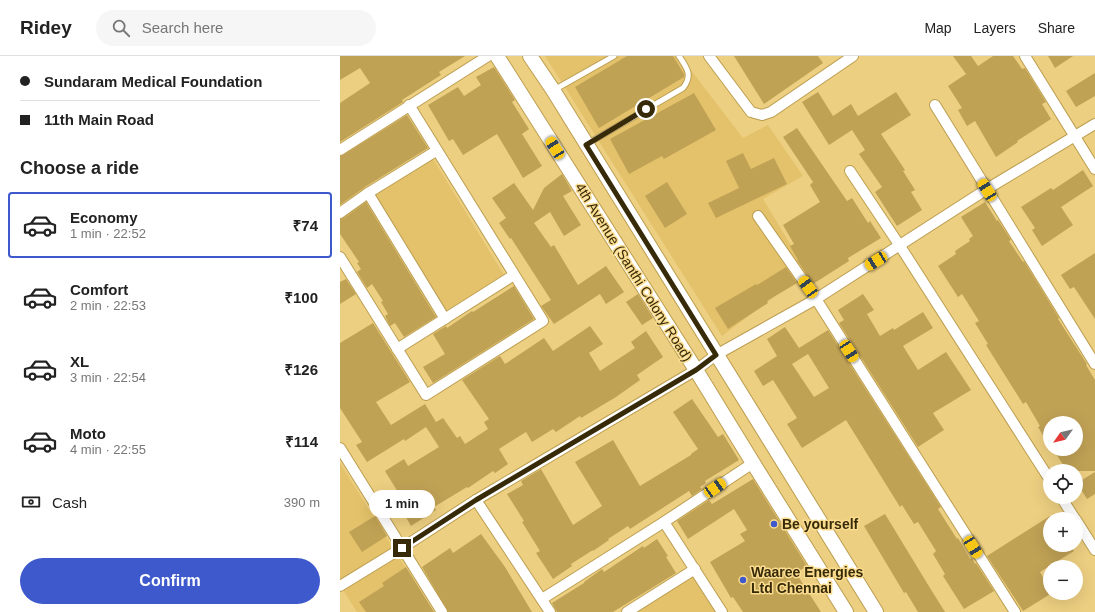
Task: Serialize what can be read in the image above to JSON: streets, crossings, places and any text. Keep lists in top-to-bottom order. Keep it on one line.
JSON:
{"streets":{"street":["4th Avenue (Santhi Colony Road)"]},"places":["Be yourself","Waaree Energies Ltd Chennai"],"north":"bottom left","page":{"header":"Ridey","search":"Search here","nav":["Map","Layers","Share"],"banner":["Sundaram Medical Foundation","11th Main Road"],"heading":"Choose a ride","list":[{"name":"Economy","note":"1 min · 22:52","value":"₹74"},{"name":"Comfort","note":"2 min · 22:53","value":"₹100"},{"name":"XL","note":"3 min · 22:54","value":"₹126"},{"name":"Moto","note":"4 min · 22:55","value":"₹114"}],"map_buttons":["+","−"],"pay":["Cash","390 m"],"bubble":"1 min","buttons":"Confirm"}}
